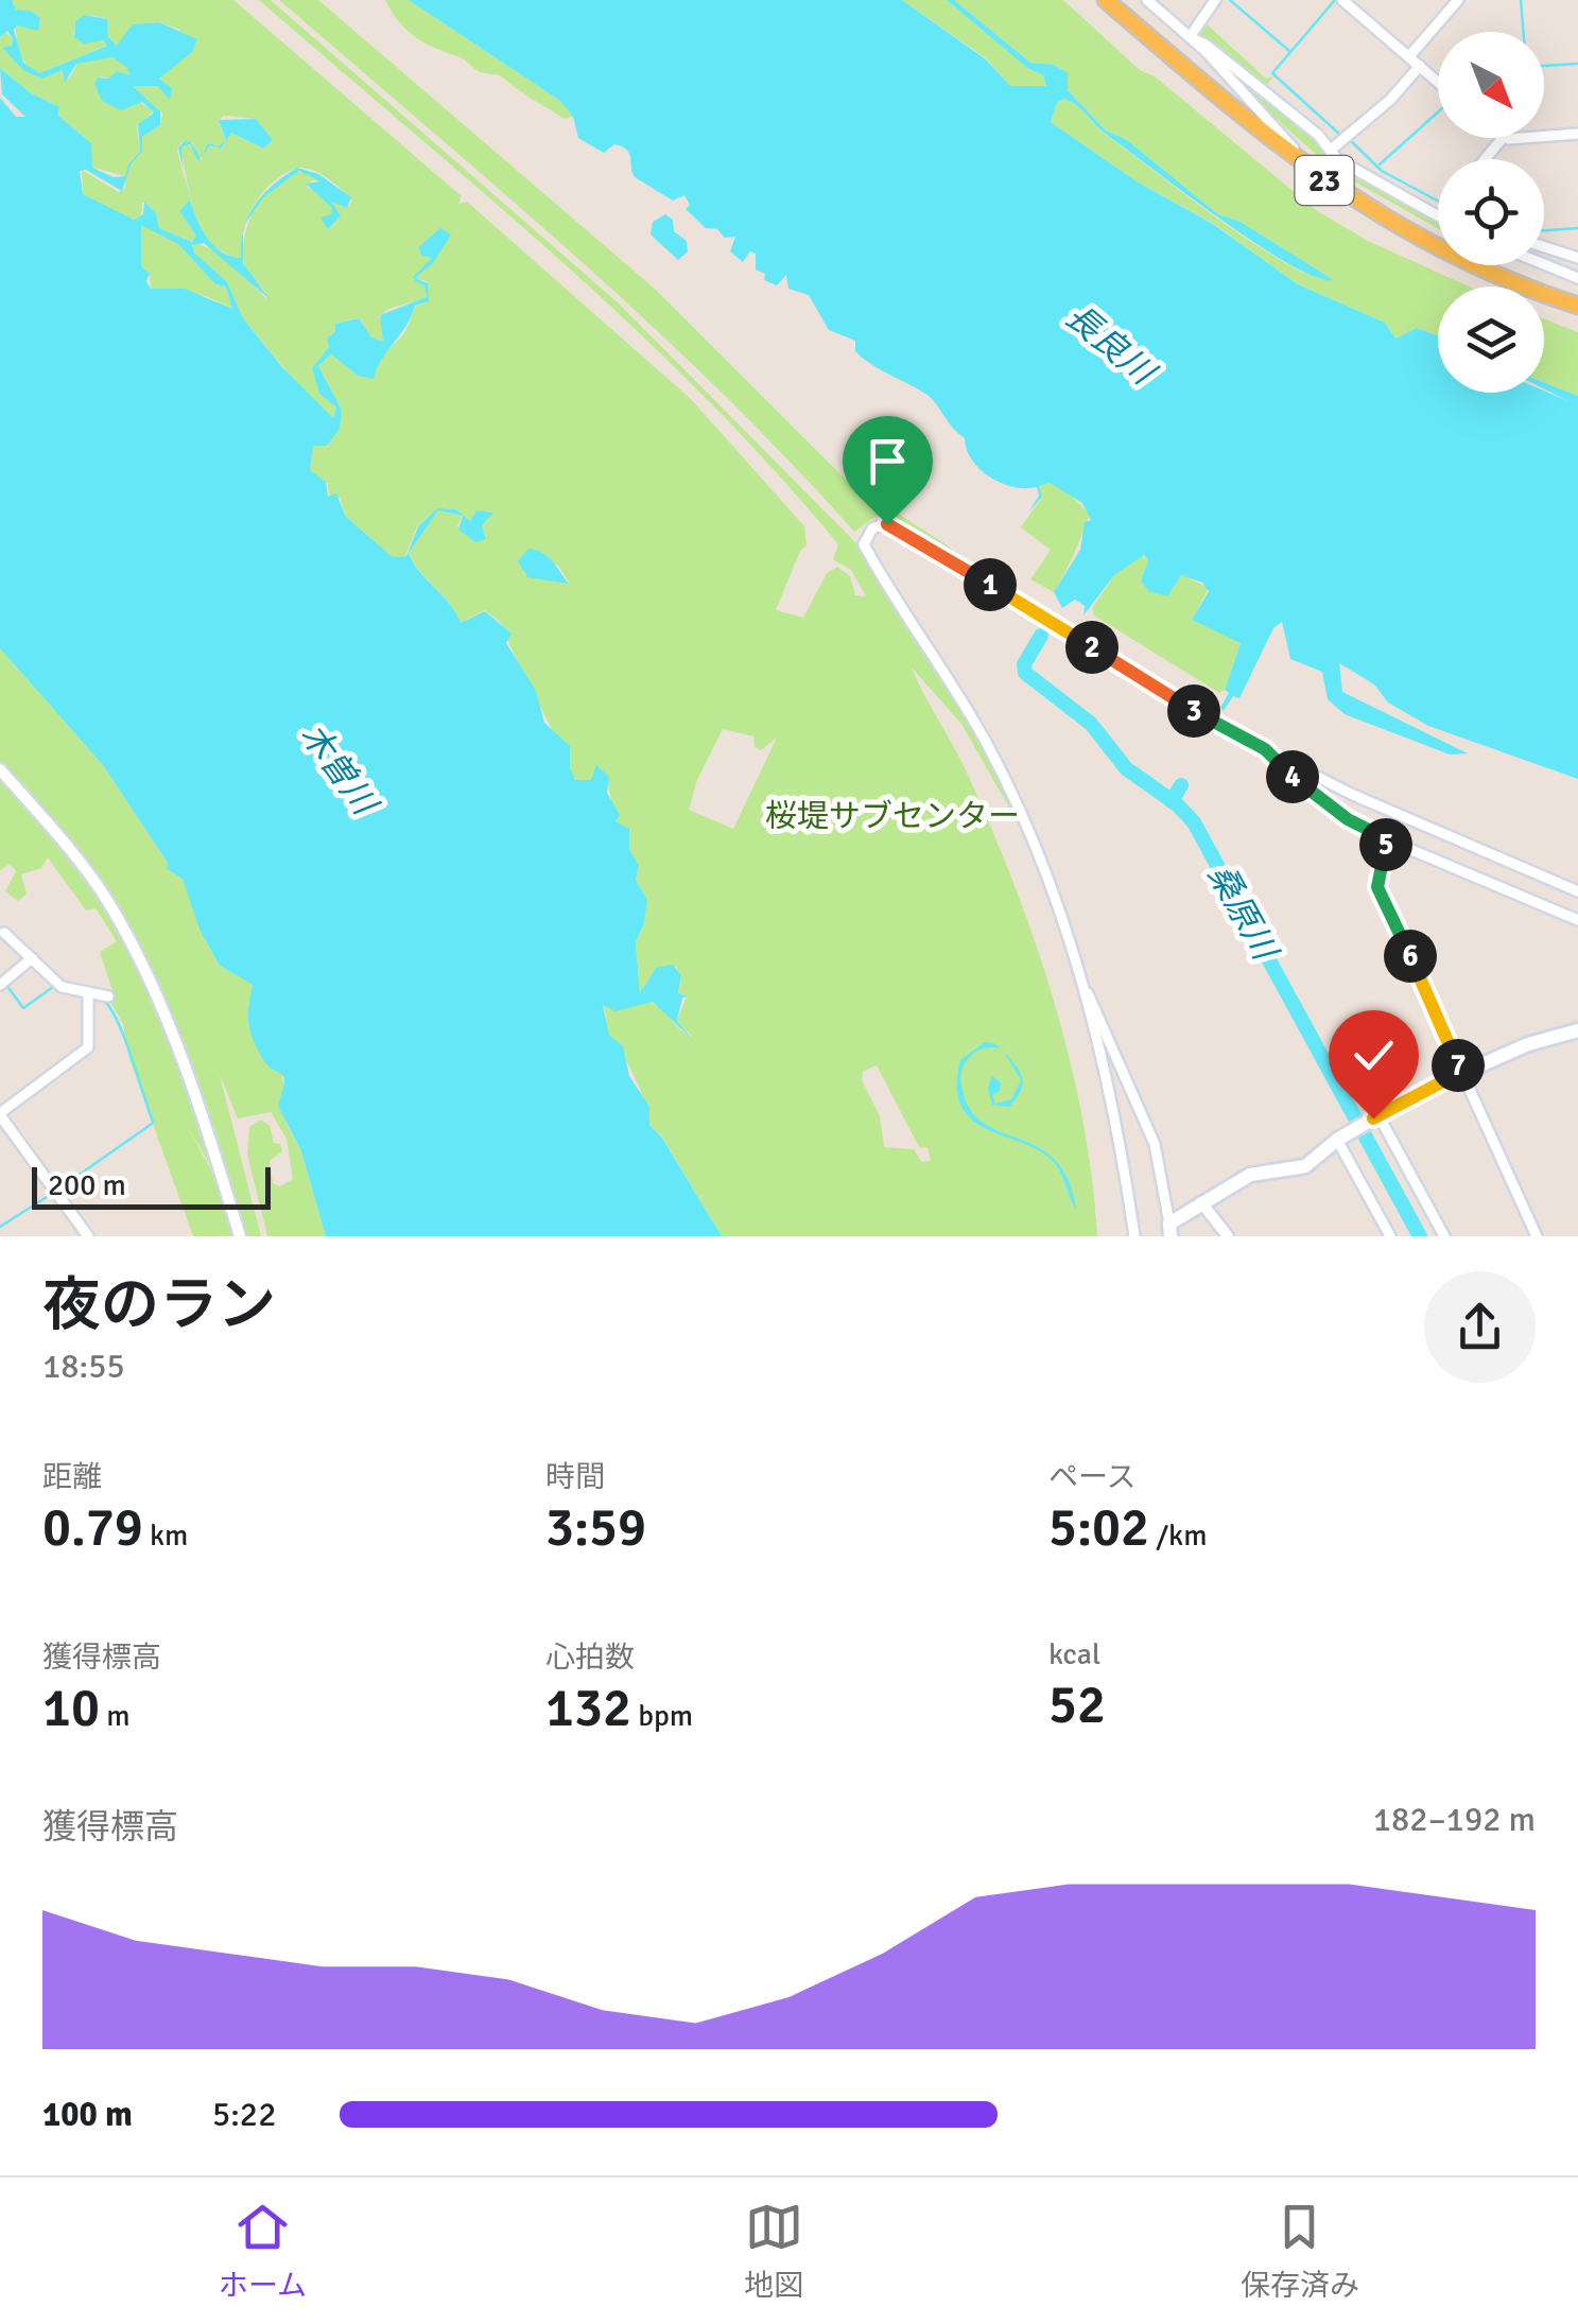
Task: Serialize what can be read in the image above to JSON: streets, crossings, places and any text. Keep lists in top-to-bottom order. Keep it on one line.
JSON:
{"streets":{"main road":["23"]},"water":["長良川","木曽川","桑原川"],"parks":["桜堤サブセンター"],"scale_bar":"200 m","north":"bottom right","page":{"pins":["1","2","3","4","5","6","7"],"scale":"200 m","heading":["夜のラン","18:55"],"stats":[["距離","0.79 km"],["時間","3:59"],["ペース","5:02 /km"],["獲得標高","10 m"],["心拍数","132 bpm"],["kcal","52"]],"chart":["獲得標高","182–192 m"],"list":[{"name":"100 m","note":"5:22"}],"tabs":["ホーム","地図","保存済み"]}}
